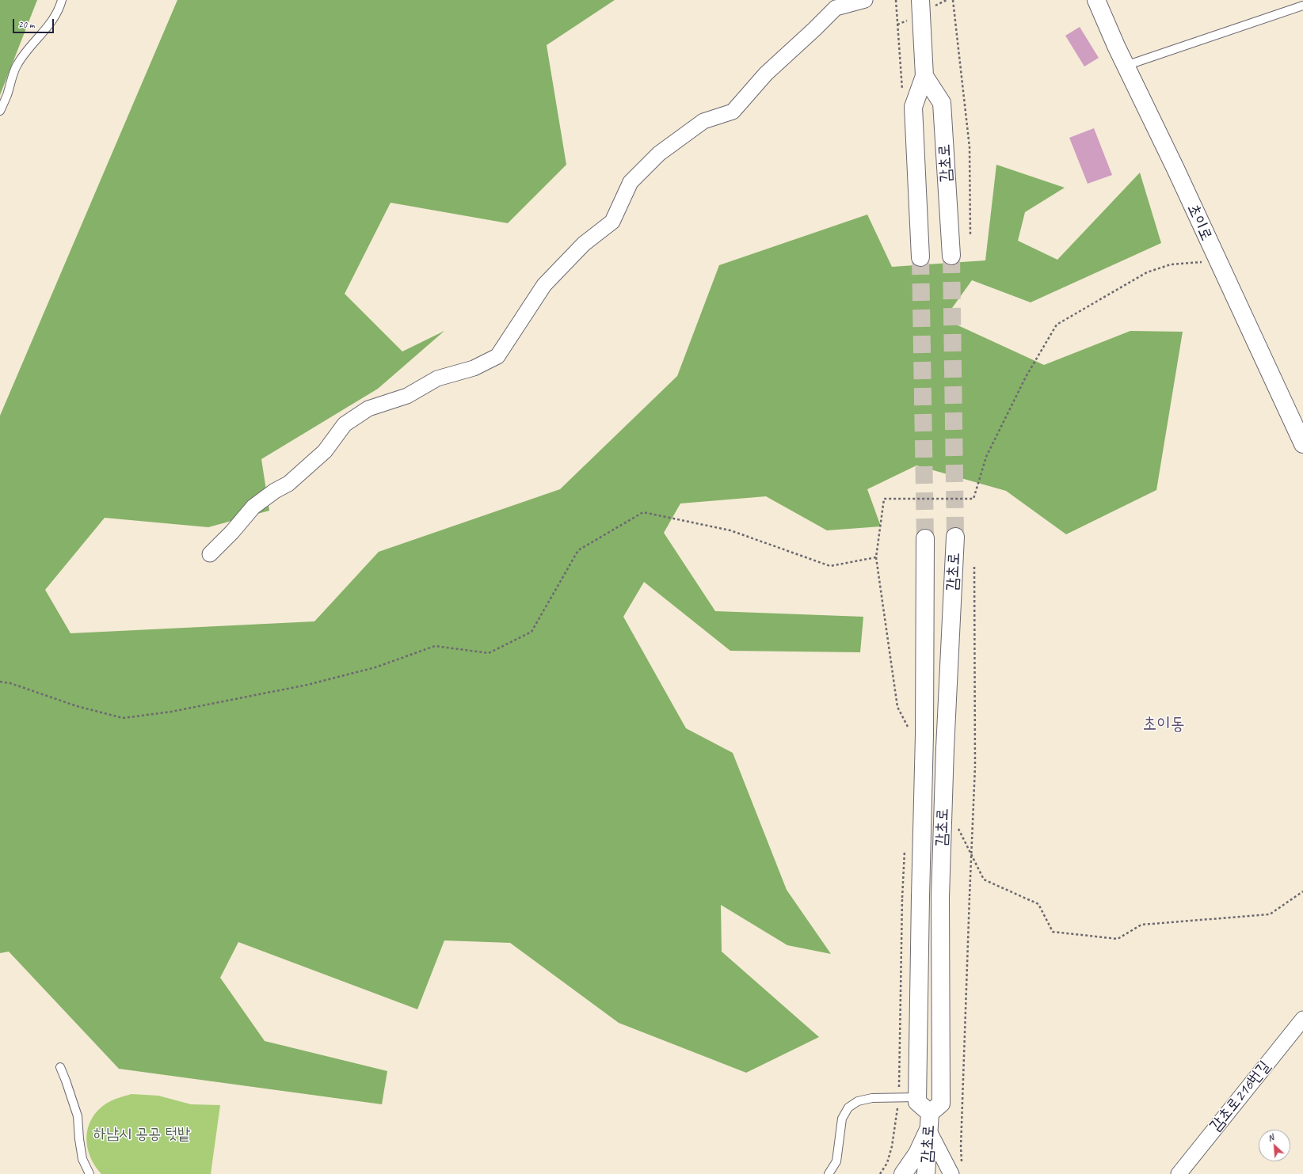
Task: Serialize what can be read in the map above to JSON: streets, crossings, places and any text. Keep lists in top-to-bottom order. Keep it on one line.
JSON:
{"streets":{"main road":["감초로","초이로"],"street":["감초로216번길"]},"districts":["초이동"],"parks":["하남시 공공 텃밭"],"scale_bar":"20 m","north":"top left"}
